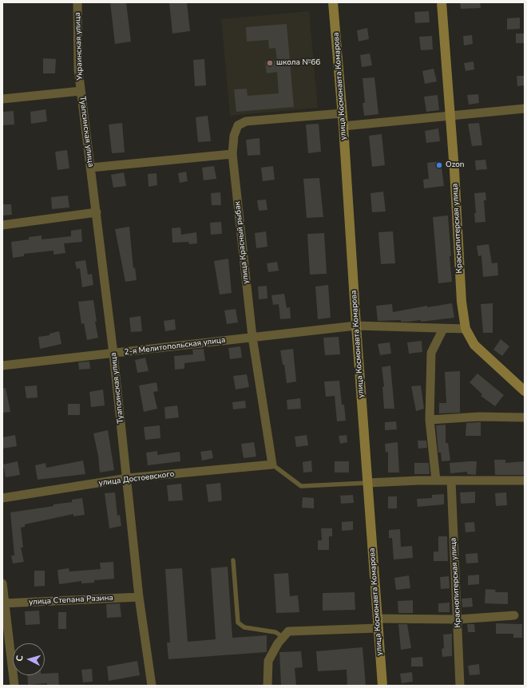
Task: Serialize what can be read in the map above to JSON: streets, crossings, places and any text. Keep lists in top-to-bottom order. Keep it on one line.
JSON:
{"streets":{"main road":["улица Космонавта Комарова","Краснопитерская улица"],"street":["Украинская улица","Туапсинская улица","улица Красный рыбак","2-я Мелитопольская улица","улица Достоевского","улица Степана Разина"]},"crossings":[["Украинская улица","Туапсинская улица"],["улица Космонавта Комарова","улица Красный рыбак"],["улица Космонавта Комарова","2-я Мелитопольская улица"],["Туапсинская улица","2-я Мелитопольская улица"],["Туапсинская улица","улица Достоевского"],["Туапсинская улица","улица Степана Разина"],["Краснопитерская улица","2-я Мелитопольская улица"],["улица Красный рыбак","2-я Мелитопольская улица"],["улица Красный рыбак","улица Достоевского"]],"places":["школа №66","Ozon"],"north":"left"}
